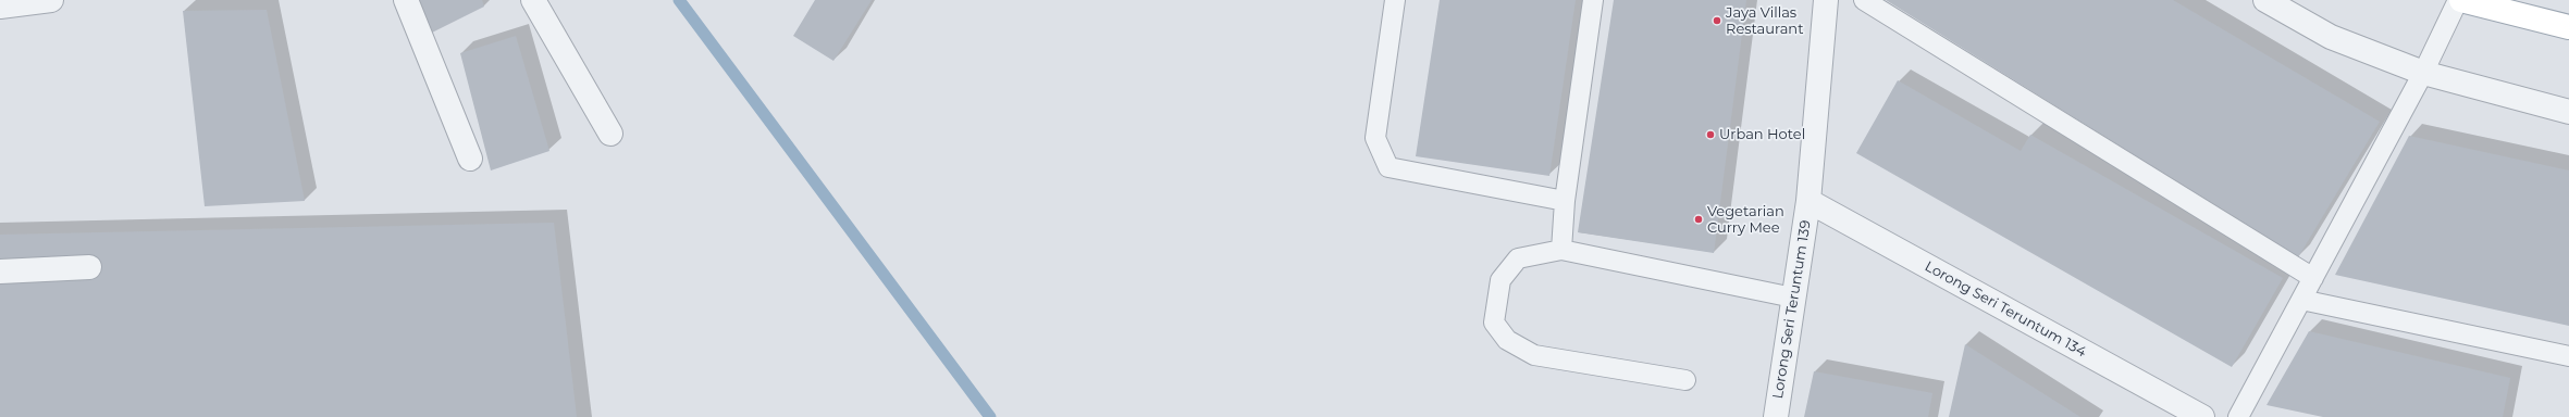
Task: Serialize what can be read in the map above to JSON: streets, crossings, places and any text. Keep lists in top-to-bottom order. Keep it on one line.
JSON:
{"streets":{"street":["Lorong Seri Teruntum 139","Lorong Seri Teruntum 134"]},"crossings":[["Lorong Seri Teruntum 139","Lorong Seri Teruntum 134"]],"places":["Jaya Villas Restaurant","Urban Hotel","Vegetarian Curry Mee"]}
